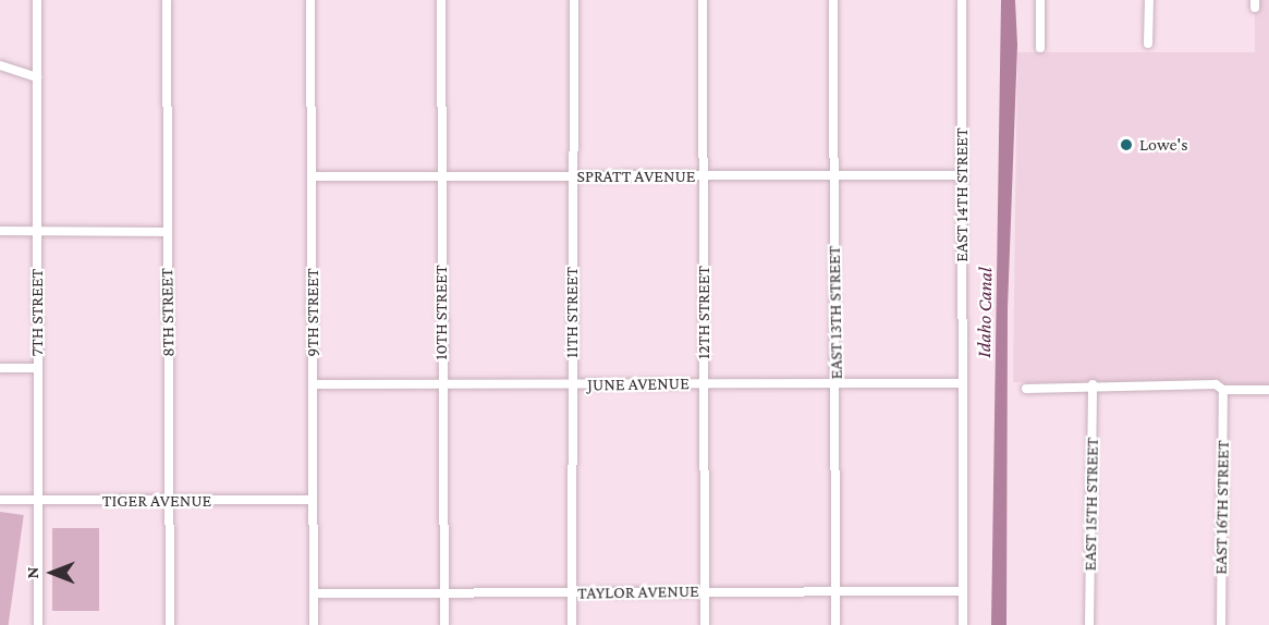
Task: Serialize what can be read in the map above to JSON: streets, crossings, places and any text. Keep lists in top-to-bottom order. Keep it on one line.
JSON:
{"streets":{"street":["SPRATT AVENUE","EAST 14TH STREET","7TH STREET","8TH STREET","9TH STREET","10TH STREET","11TH STREET","12TH STREET","EAST 13TH STREET","JUNE AVENUE","TIGER AVENUE","EAST 15TH STREET","EAST 16TH STREET","TAYLOR AVENUE"]},"crossings":[["SPRATT AVENUE","EAST 14TH STREET"],["SPRATT AVENUE","9TH STREET"],["SPRATT AVENUE","10TH STREET"],["SPRATT AVENUE","11TH STREET"],["SPRATT AVENUE","12TH STREET"],["SPRATT AVENUE","EAST 13TH STREET"],["EAST 14TH STREET","JUNE AVENUE"],["EAST 14TH STREET","TAYLOR AVENUE"],["7TH STREET","TIGER AVENUE"],["8TH STREET","TIGER AVENUE"],["9TH STREET","JUNE AVENUE"],["9TH STREET","TIGER AVENUE"],["9TH STREET","TAYLOR AVENUE"],["10TH STREET","JUNE AVENUE"],["10TH STREET","TAYLOR AVENUE"],["11TH STREET","JUNE AVENUE"],["11TH STREET","TAYLOR AVENUE"],["12TH STREET","JUNE AVENUE"],["12TH STREET","TAYLOR AVENUE"],["EAST 13TH STREET","JUNE AVENUE"],["EAST 13TH STREET","TAYLOR AVENUE"]],"water":["Idaho Canal"],"places":["Lowe's"],"north":"left"}
